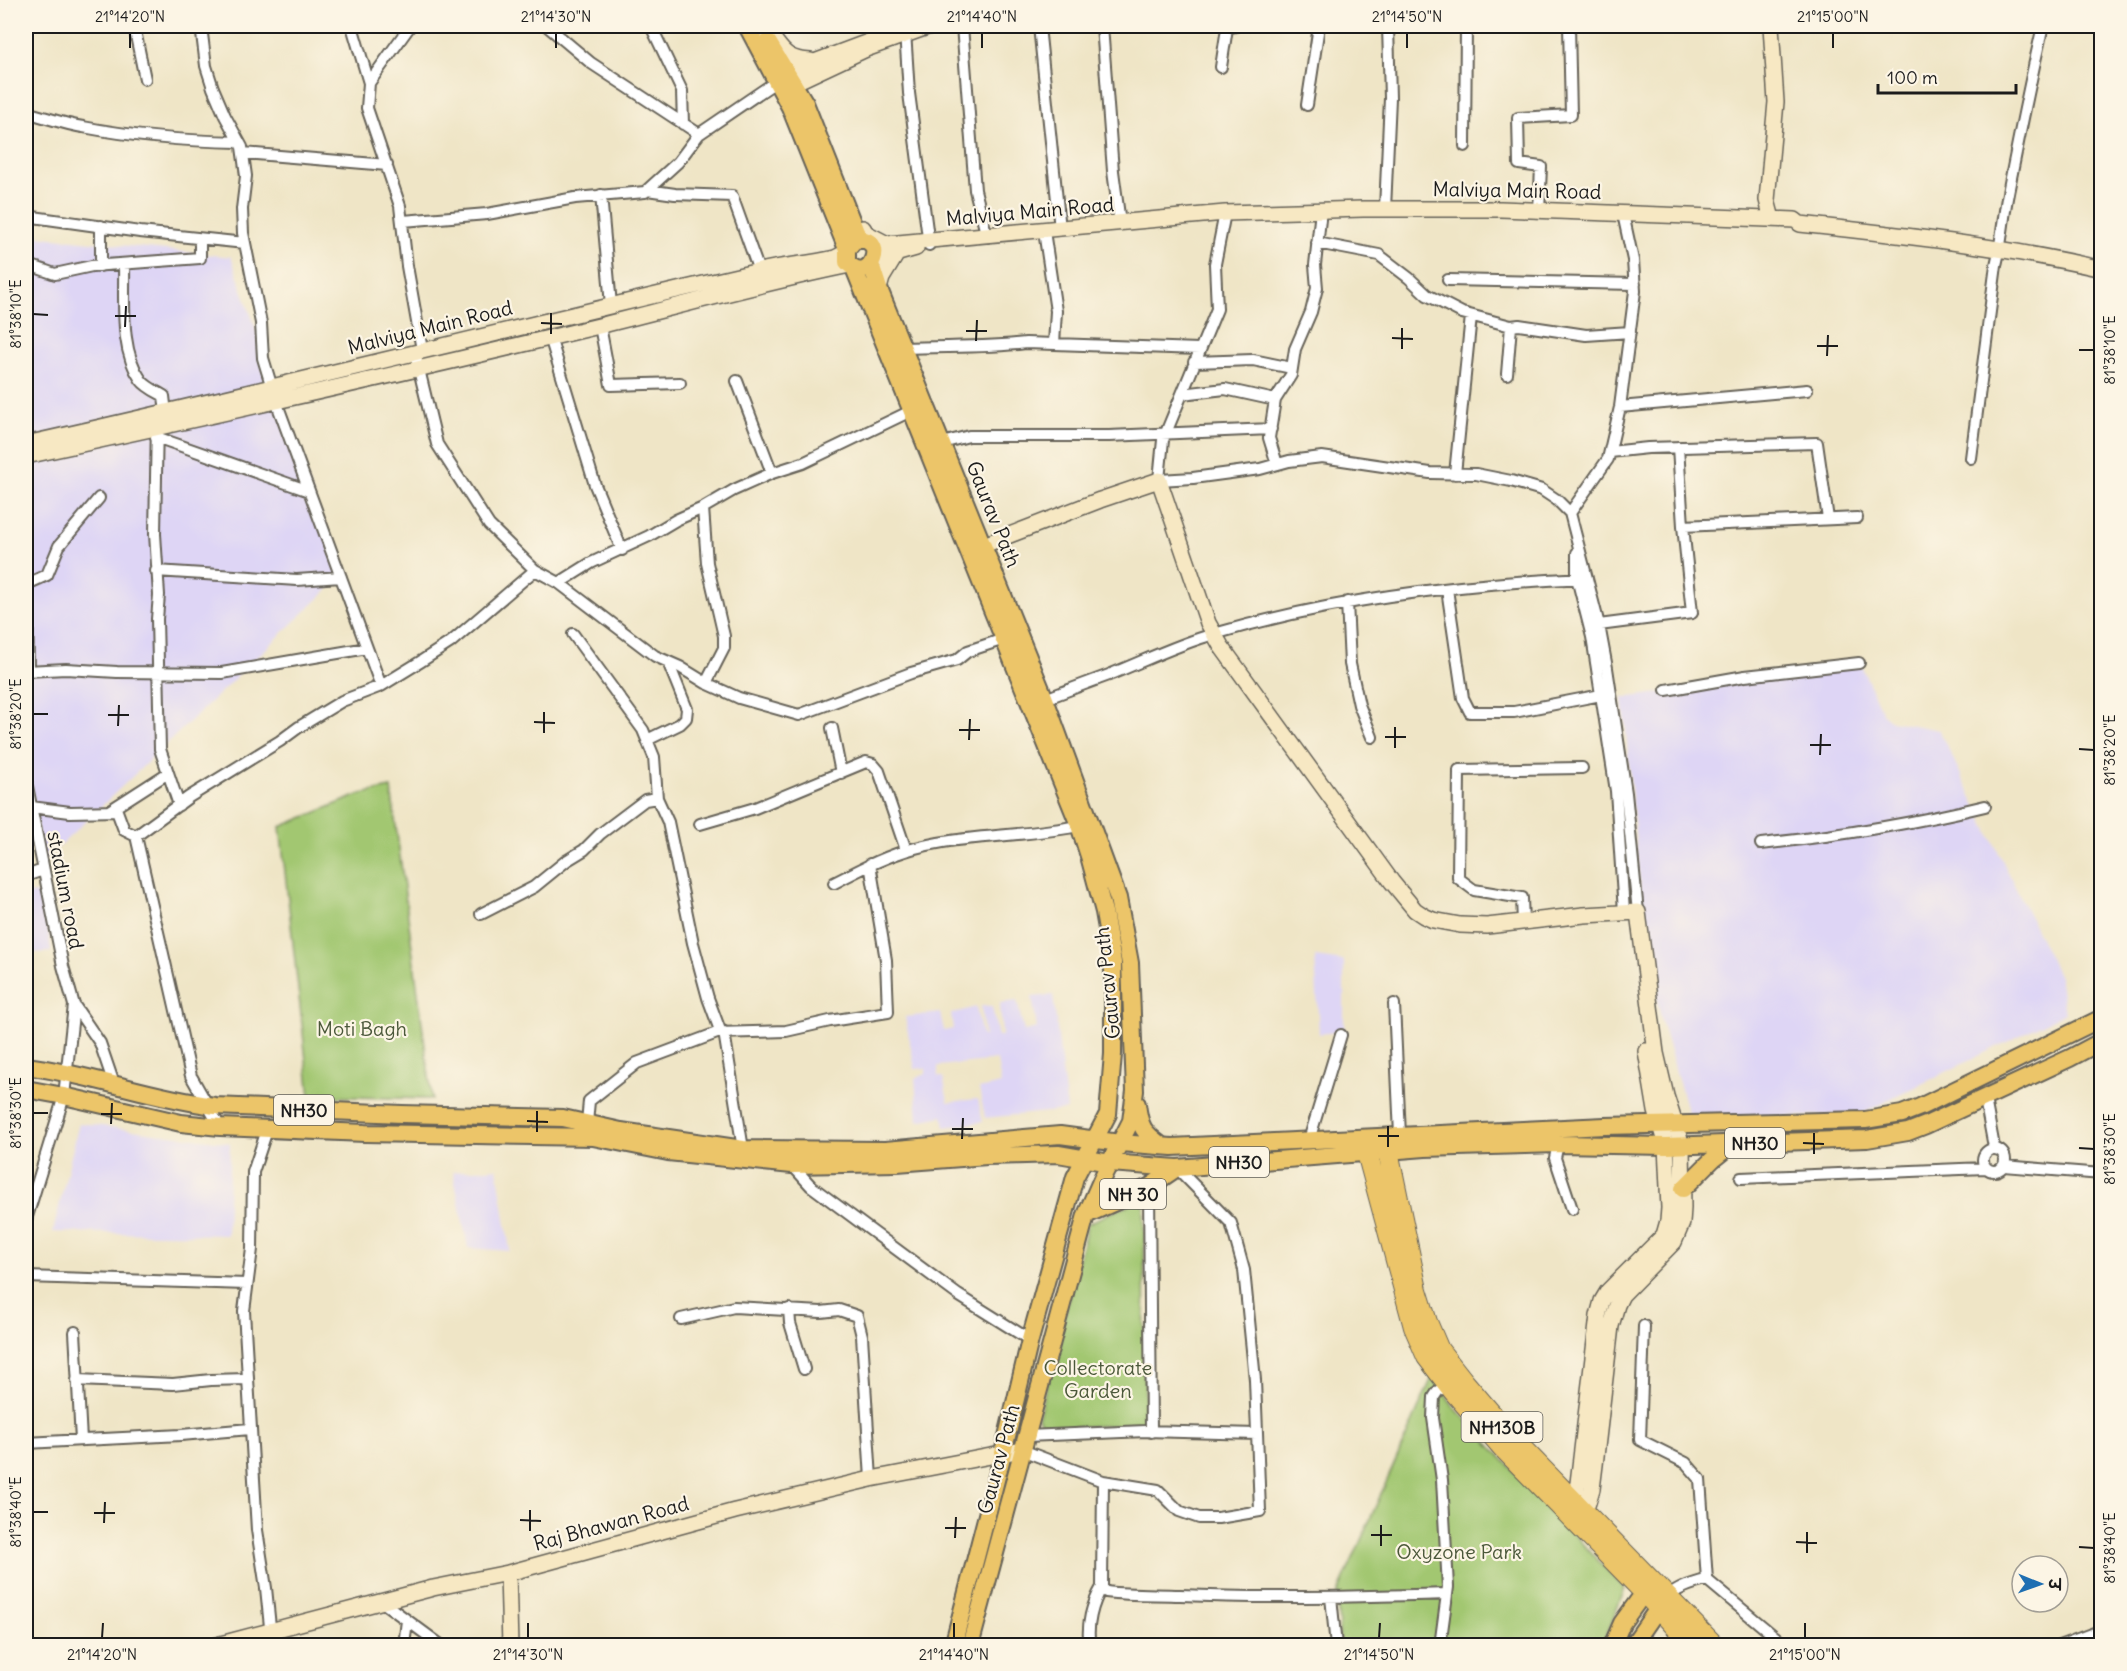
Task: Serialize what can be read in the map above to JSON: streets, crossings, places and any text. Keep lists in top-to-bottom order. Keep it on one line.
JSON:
{"streets":{"highway":["NH130B"],"main road":["Gaurav Path","NH30","NH 30"],"street":["Malviya Main Road","stadium road","Raj Bhawan Road"]},"crossings":[["Malviya Main Road","Gaurav Path"],["Gaurav Path","NH30"],["Gaurav Path","NH 30"],["Gaurav Path","Raj Bhawan Road"],["stadium road","NH30"],["NH30","NH 30"],["NH30","NH130B"]],"parks":["Moti Bagh","Collectorate Garden","Oxyzone Park"],"scale_bar":"100 m","north":"right","coordinates":["21°14'20\"N","21°14'30\"N","21°14'40\"N","21°14'50\"N","21°15'00\"N","81°38'10\"E","81°38'20\"E","81°38'30\"E","81°38'40\"E"]}
